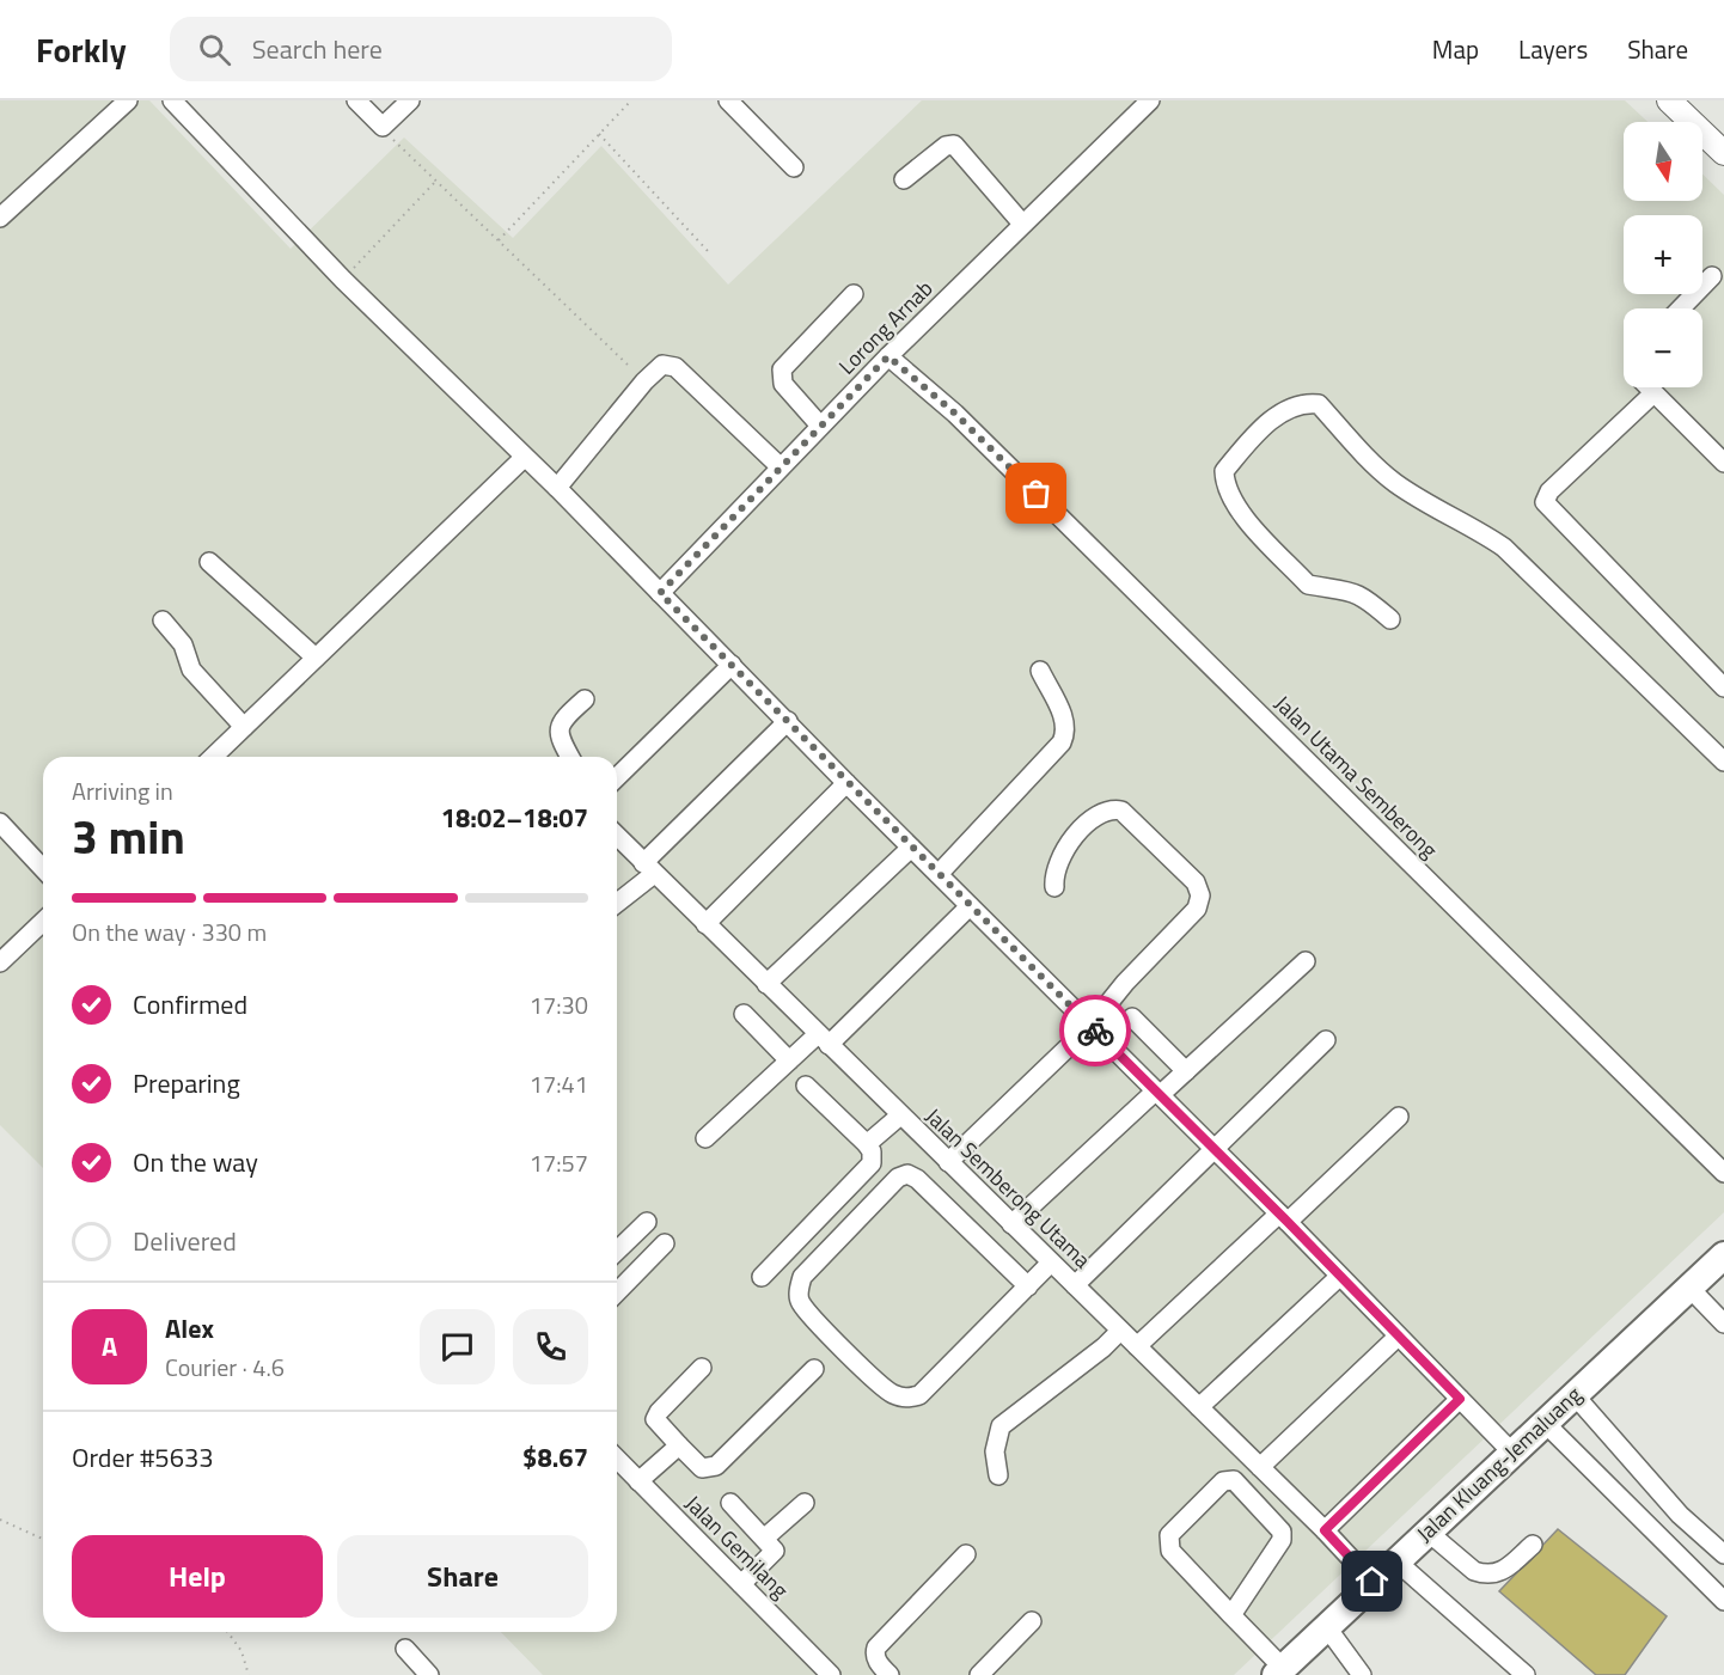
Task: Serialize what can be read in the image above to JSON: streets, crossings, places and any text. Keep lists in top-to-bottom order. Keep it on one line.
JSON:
{"streets":{"highway":["Jalan Kluang-Jemaluang"],"street":["Lorong Arnab","Jalan Utama Semberong","Jalan Semberong Utama","Jalan Gemilang"]},"crossings":[["Lorong Arnab","Jalan Utama Semberong"],["Jalan Semberong Utama","Jalan Kluang-Jemaluang"]],"north":"bottom","page":{"header":"Forkly","search":"Search here","nav":["Map","Layers","Share"],"map_buttons":["+","−"],"heading":["3 min","Arriving in","18:02–18:07"],"panel":["Alex","Courier · 4.6","Order #5633","$8.67"],"bar":"On the way · 330 m","list":[["Confirmed","17:30"],["Preparing","17:41"],["On the way","17:57"],"Delivered"],"round":"A","buttons":["Help","Share"]}}
